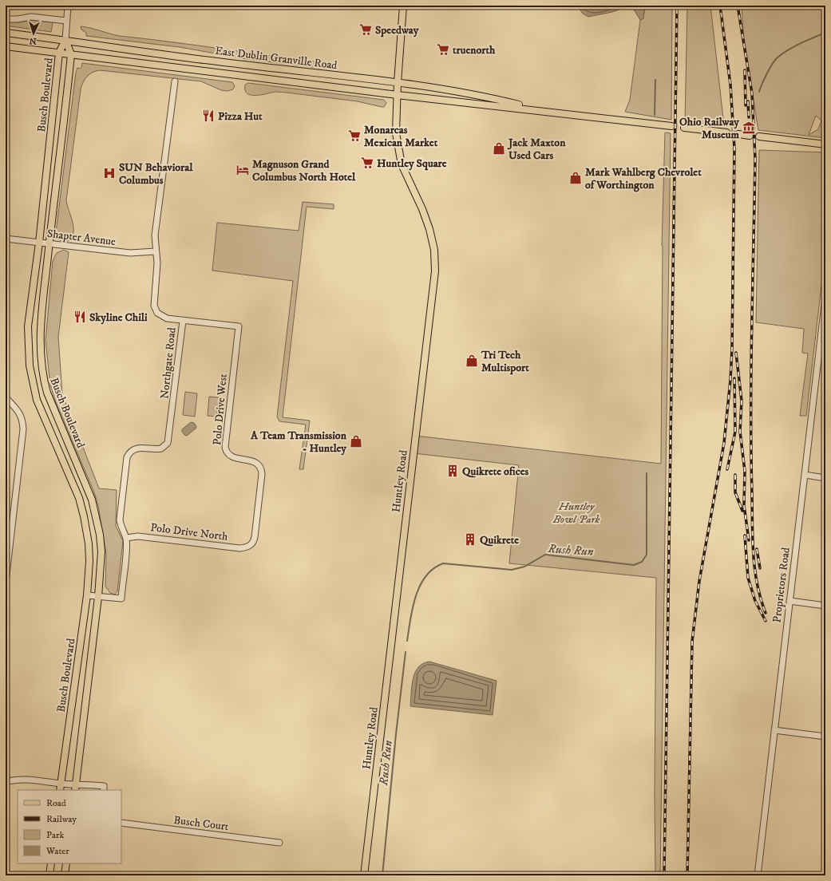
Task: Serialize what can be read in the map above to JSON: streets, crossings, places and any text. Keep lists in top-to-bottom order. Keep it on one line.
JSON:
{"streets":{"main road":["East Dublin Granville Road","Busch Boulevard","Huntley Road"],"street":["Shapter Avenue","Northgate Road","Polo Drive West","Polo Drive North","Proprietors Road","Busch Court"]},"crossings":[["East Dublin Granville Road","Busch Boulevard"],["East Dublin Granville Road","Huntley Road"],["Busch Boulevard","Shapter Avenue"],["Busch Boulevard","Northgate Road"],["Shapter Avenue","Northgate Road"],["Northgate Road","Polo Drive West"],["Northgate Road","Polo Drive North"],["Polo Drive West","Polo Drive North"]],"water":["Rush Run"],"parks":["Huntley Bowl Park"],"places":{"supermarket":["Speedway","truenorth","Monarcas Mexican Market","Huntley Square"],"restaurant":["Pizza Hut","Skyline Chili"],"museum":["Ohio Railway Museum"],"shop":["Jack Maxton Used Cars","Mark Wahlberg Chevrolet of Worthington","Tri Tech Multisport","A Team Transmission - Huntley"],"hotel":["Magnuson Grand Columbus North Hotel"],"hospital":["SUN Behavioral Columbus"],"building":["Quikrete ofices","Quikrete"]},"legend":["Road","Railway","Park","Water"],"north":"bottom"}
